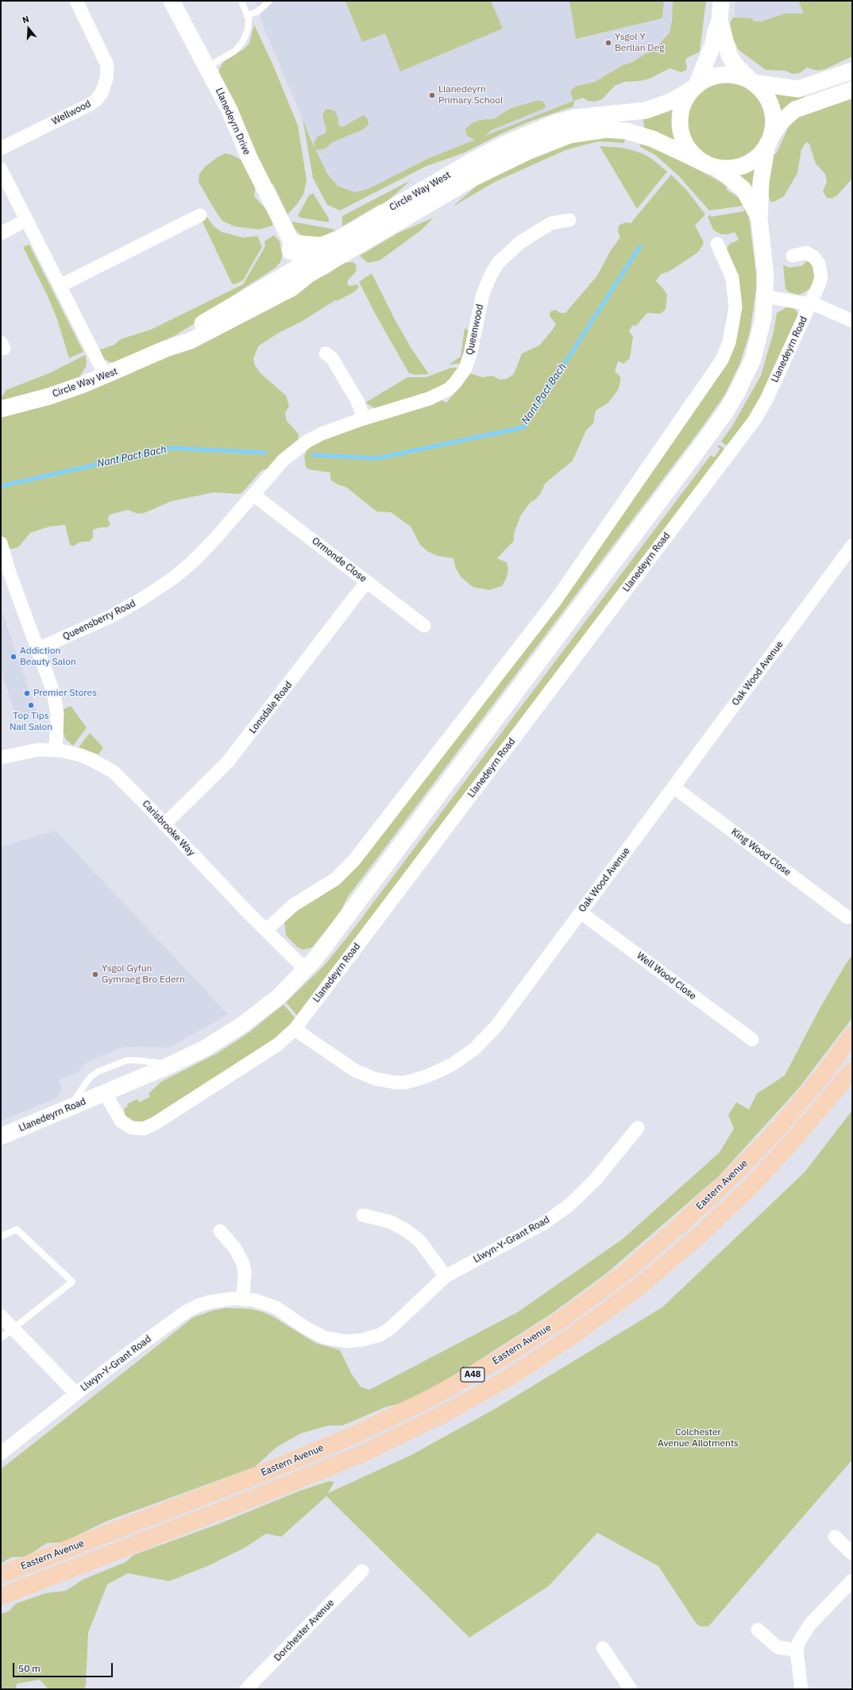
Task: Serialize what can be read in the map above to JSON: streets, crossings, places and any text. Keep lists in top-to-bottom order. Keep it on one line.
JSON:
{"streets":{"highway":["Eastern Avenue","A48"],"street":["Wellwood","Llanedeyrn Drive","Circle Way West","Queenwood","Llanedeyrn Road","Ormonde Close","Queensberry Road","Oak Wood Avenue","Lonsdale Road","Carisbrooke Way","King Wood Close","Well Wood Close","Llwyn-Y-Grant Road","Dorchester Avenue"]},"crossings":[["Llanedeyrn Drive","Circle Way West"],["Circle Way West","Llanedeyrn Road"],["Queenwood","Ormonde Close"],["Queenwood","Queensberry Road"],["Llanedeyrn Road","Oak Wood Avenue"],["Llanedeyrn Road","Carisbrooke Way"],["Ormonde Close","Queensberry Road"],["Ormonde Close","Lonsdale Road"],["Oak Wood Avenue","King Wood Close"],["Oak Wood Avenue","Well Wood Close"],["Lonsdale Road","Carisbrooke Way"]],"water":["Nant Pact Bach"],"parks":["Colchester Avenue Allotments"],"places":["Ysgol Y Berllan Deg","Llanedeyrn Primary School","Addiction Beauty Salon","Premier Stores","Top Tips Nail Salon","Ysgol Gyfun Gymraeg Bro Edern"],"scale_bar":"50 m","north":"top"}
